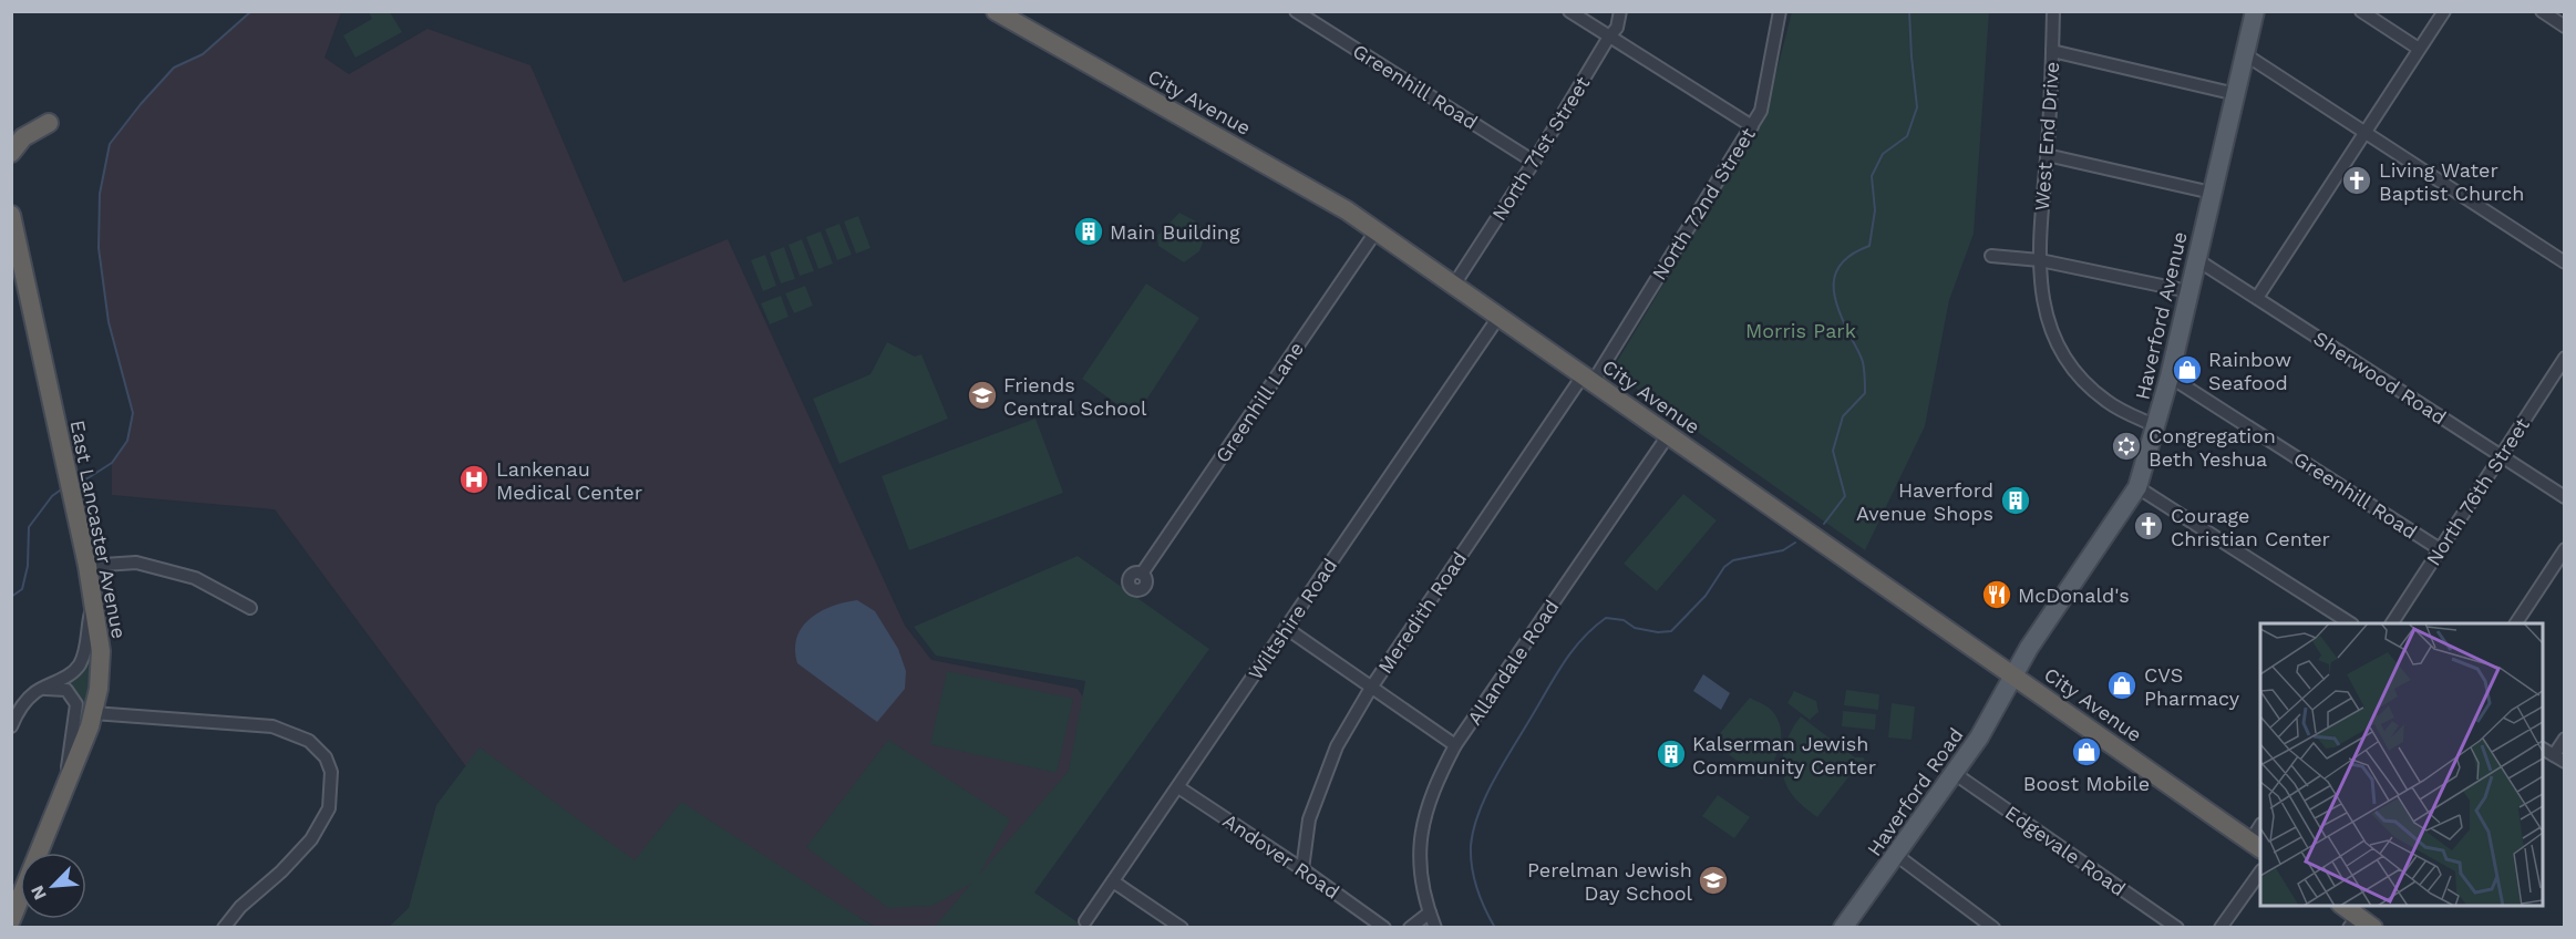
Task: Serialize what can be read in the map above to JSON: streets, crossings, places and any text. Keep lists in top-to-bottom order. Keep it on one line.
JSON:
{"streets":{"highway":["City Avenue","East Lancaster Avenue"],"main road":["Haverford Avenue","Haverford Road"],"street":["Greenhill Road","West End Drive","North 71st Street","North 72nd Street","Sherwood Road","Greenhill Lane","North 76th Street","Meredith Road","Wiltshire Road","Allandale Road","Edgevale Road","Andover Road"]},"crossings":[["Greenhill Road","North 71st Street"],["Greenhill Road","Haverford Avenue"],["Greenhill Road","North 76th Street"],["City Avenue","North 71st Street"],["City Avenue","North 72nd Street"],["City Avenue","Haverford Avenue"],["City Avenue","Greenhill Lane"],["City Avenue","Meredith Road"],["City Avenue","Wiltshire Road"],["City Avenue","Allandale Road"],["City Avenue","Haverford Road"],["North 72nd Street","Meredith Road"],["Haverford Avenue","Sherwood Road"],["Haverford Avenue","Haverford Road"],["Sherwood Road","North 76th Street"],["Meredith Road","Andover Road"],["Wiltshire Road","Andover Road"],["Haverford Road","Edgevale Road"]],"parks":["Morris Park"],"places":{"church":["Living Water Baptist Church","Courage Christian Center"],"building":["Main Building","Haverford Avenue Shops","Kalserman Jewish Community Center"],"shop":["Rainbow Seafood","CVS Pharmacy","Boost Mobile"],"school or university":["Friends Central School","Perelman Jewish Day School"],"synagogue":["Congregation Beth Yeshua"],"hospital":["Lankenau Medical Center"],"restaurant":["McDonald's"]},"north":"bottom left"}
